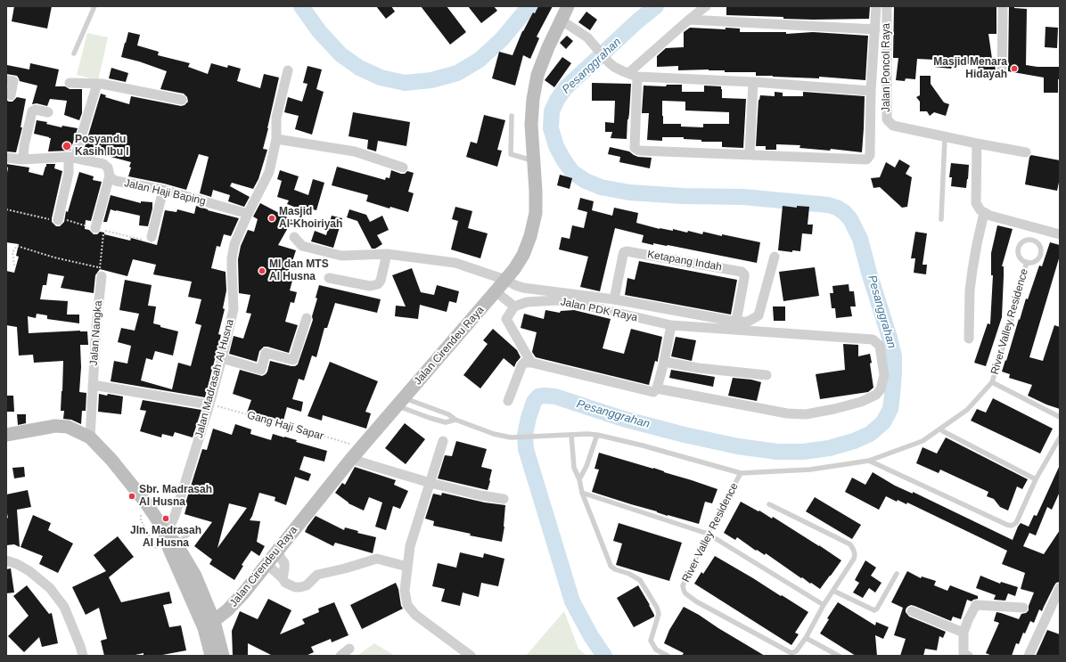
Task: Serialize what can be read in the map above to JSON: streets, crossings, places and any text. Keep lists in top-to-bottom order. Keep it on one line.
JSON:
{"streets":{"main road":["Jalan Cirendeu Raya"],"street":["Jalan Poncol Raya","Jalan Haji Baping","Ketapang Indah","Jalan PDK Raya","Jalan Nangka","Jalan Madrasah Al Husna"],"lane":["River Valley Residence"],"path":["Gang Haji Sapar"]},"crossings":[["Jalan Haji Baping","Jalan Madrasah Al Husna"],["Jalan Cirendeu Raya","Gang Haji Sapar"],["Jalan Madrasah Al Husna","Gang Haji Sapar"]],"water":["Pesanggrahan"],"places":["Masjid Menara Hidayah","Posyandu Kasih Ibu I","Masjid Al-Khoiriyah","MI dan MTS Al Husna","Sbr. Madrasah Al Husna","Jln. Madrasah Al Husna"]}
